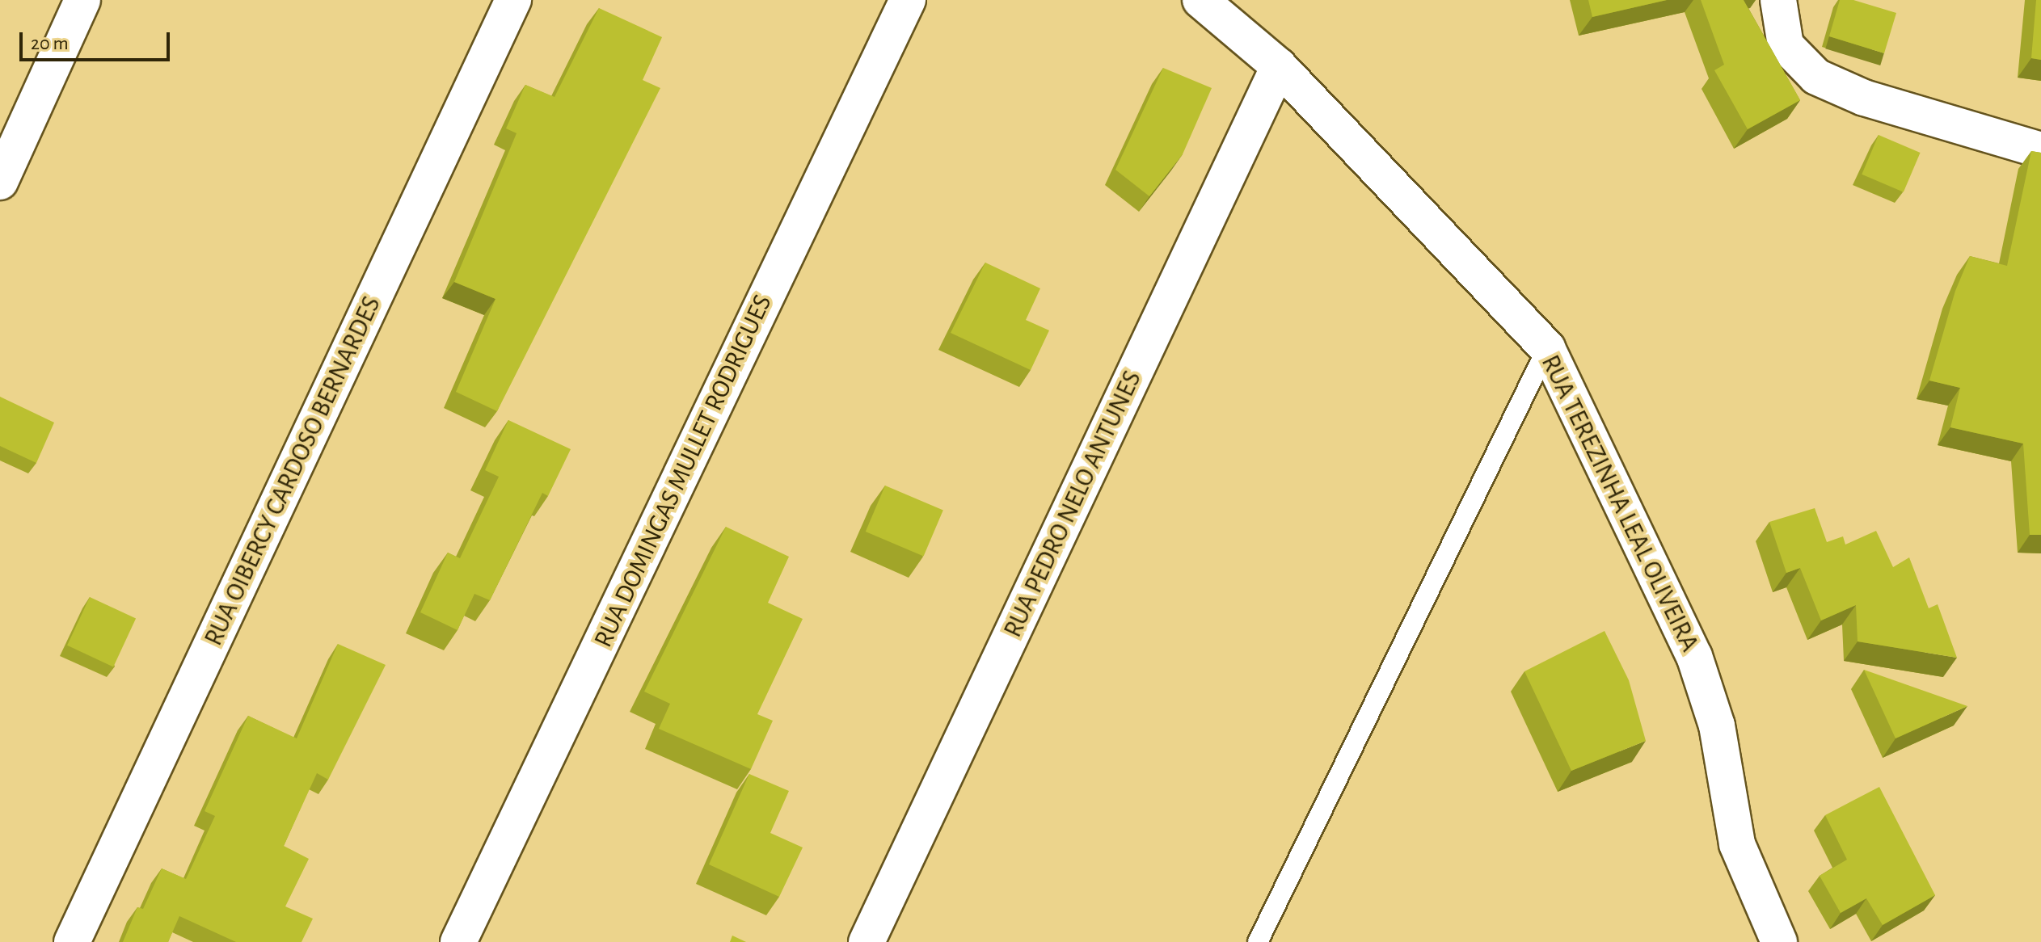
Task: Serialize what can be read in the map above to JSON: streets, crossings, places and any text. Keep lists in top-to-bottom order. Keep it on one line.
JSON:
{"streets":{"street":["RUA OIBERCY CARDOSO BERNARDES","RUA DOMINGAS MULLET RODRIGUES","RUA TEREZINHA LEAL OLIVEIRA","RUA PEDRO NELO ANTUNES"]},"crossings":[["RUA TEREZINHA LEAL OLIVEIRA","RUA PEDRO NELO ANTUNES"]],"scale_bar":"20 m"}
